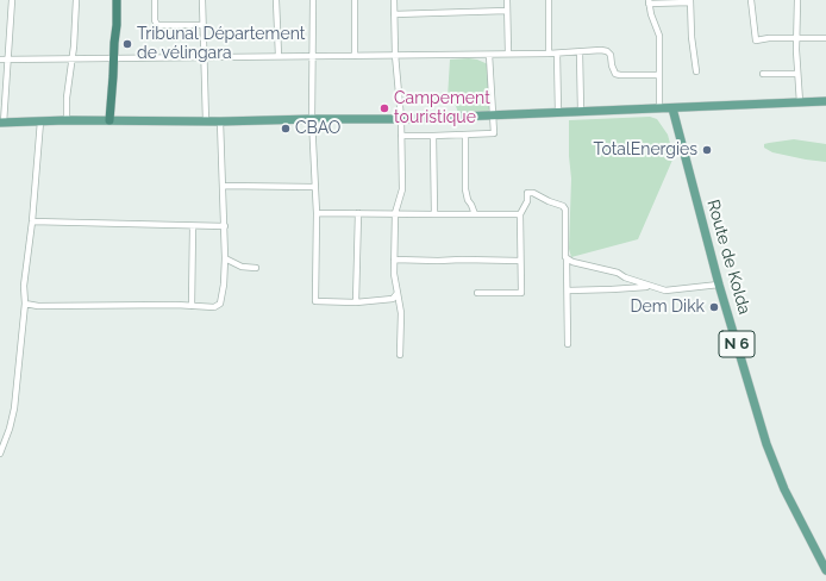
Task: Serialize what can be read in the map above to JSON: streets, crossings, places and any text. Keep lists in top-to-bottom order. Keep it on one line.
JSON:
{"streets":{"main road":["Route de Kolda","N 6"]},"places":["Tribunal Département de vélingara","Campement touristique","CBAO","TotalEnergies","Dem Dikk"]}
